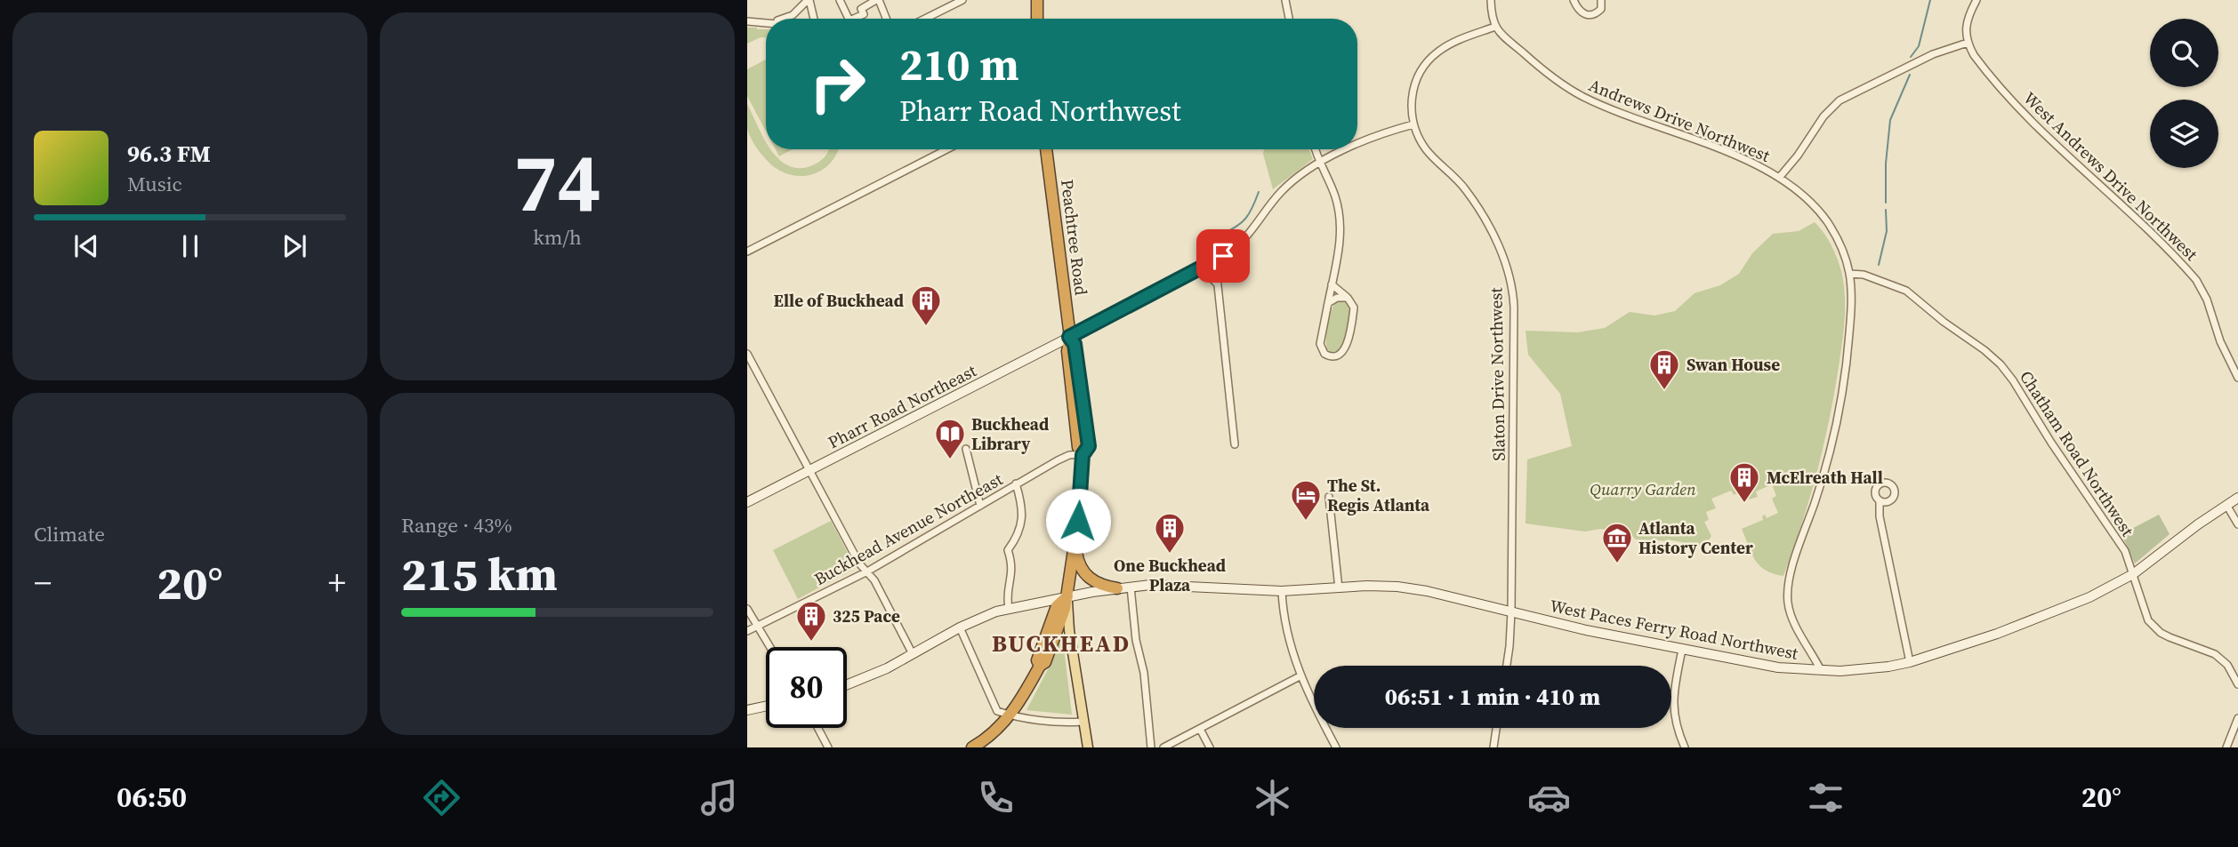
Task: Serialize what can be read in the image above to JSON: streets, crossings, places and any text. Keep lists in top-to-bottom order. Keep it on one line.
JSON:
{"streets":{"highway":["Peachtree Road"],"main road":["Pharr Road Northeast","West Paces Ferry Road Northwest"],"street":["Andrews Drive Northwest","West Andrews Drive Northwest","Slaton Drive Northwest","Chatham Road Northwest","Buckhead Avenue Northeast"]},"crossings":[["Andrews Drive Northwest","Slaton Drive Northwest"],["Andrews Drive Northwest","Chatham Road Northwest"],["Andrews Drive Northwest","West Paces Ferry Road Northwest"],["Peachtree Road","Pharr Road Northeast"],["Peachtree Road","Buckhead Avenue Northeast"],["Peachtree Road","West Paces Ferry Road Northwest"],["Slaton Drive Northwest","West Paces Ferry Road Northwest"],["Chatham Road Northwest","West Paces Ferry Road Northwest"]],"districts":["BUCKHEAD"],"parks":["Quarry Garden"],"places":{"building":["Elle of Buckhead","Swan House","McElreath Hall","One Buckhead Plaza","325 Pace"],"library":["Buckhead Library"],"hotel":["The St. Regis Atlanta"],"museum":["Atlanta History Center"]},"page":{"tile":[["74","km/h"],"Climate",["Range · 43%","215 km"]],"turn":["210 m","Pharr Road Northwest"],"song":["96.3 FM","Music"],"heat":["−","20°","+"],"limit":"80","trip":"06:51 · 1 min · 410 m","tabs":["06:50","20°"]}}
